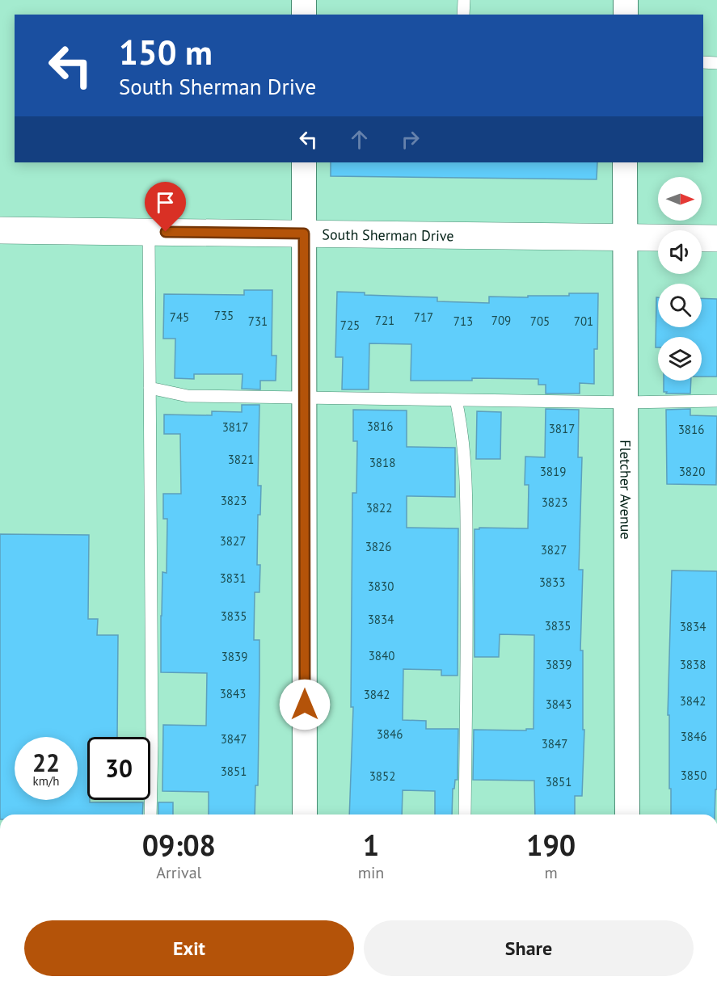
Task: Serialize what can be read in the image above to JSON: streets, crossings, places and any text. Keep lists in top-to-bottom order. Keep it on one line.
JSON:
{"streets":{"main road":["South Sherman Drive"],"street":["Fletcher Avenue"]},"crossings":[["South Sherman Drive","Fletcher Avenue"]],"house_numbers":["735","745","717","721","709","731","713","705","701","725","3816","3817","3817","3816","3821","3818","3819","3820","3823","3823","3822","3827","3826","3827","3831","3833","3830","3835","3834","3835","3834","3840","3839","3839","3838","3843","3842","3842","3843","3846","3846","3847","3847","3851","3850","3852","3851"],"north":"right","page":{"turn":["150 m","South Sherman Drive"],"speed":"22 km/h","limit":"30","eta":["09:08","Arrival","1","min","190","m"],"buttons":["Exit","Share"]}}
